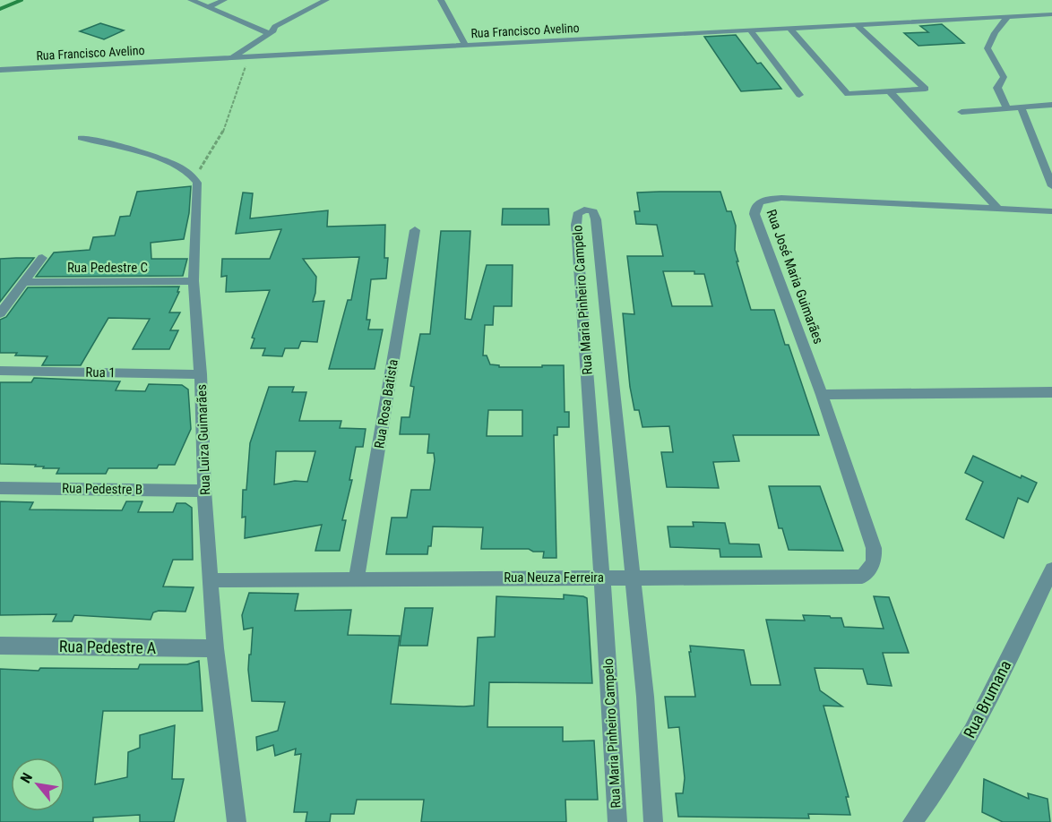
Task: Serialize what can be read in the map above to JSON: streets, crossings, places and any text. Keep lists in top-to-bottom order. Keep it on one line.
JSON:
{"streets":{"street":["Rua Francisco Avelino","Rua Pedestre C","Rua José Maria Guimarães","Rua Maria Pinheiro Campelo","Rua 1","Rua Rosa Batista","Rua Luiza Guimarães","Rua Pedestre B","Rua Neuza Ferreira","Rua Pedestre A","Rua Brumana"]},"crossings":[["Rua Pedestre C","Rua Luiza Guimarães"],["Rua José Maria Guimarães","Rua Neuza Ferreira"],["Rua Maria Pinheiro Campelo","Rua Neuza Ferreira"],["Rua 1","Rua Luiza Guimarães"],["Rua Rosa Batista","Rua Neuza Ferreira"],["Rua Luiza Guimarães","Rua Pedestre B"],["Rua Luiza Guimarães","Rua Neuza Ferreira"],["Rua Luiza Guimarães","Rua Pedestre A"]],"north":"top left"}
